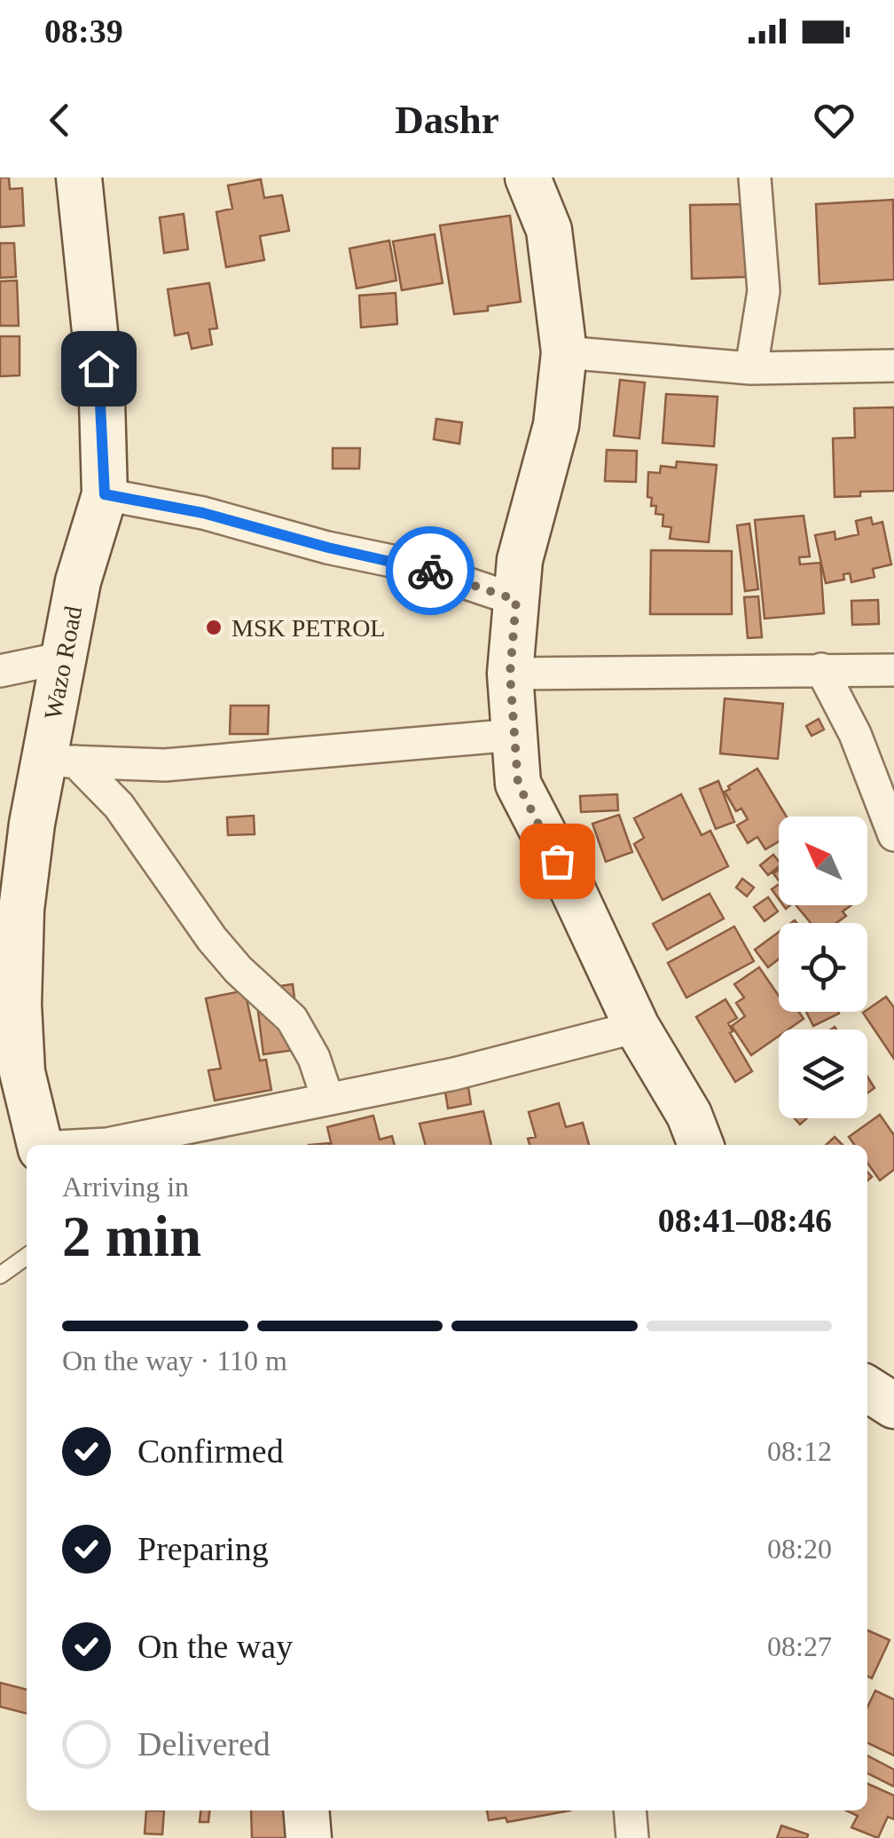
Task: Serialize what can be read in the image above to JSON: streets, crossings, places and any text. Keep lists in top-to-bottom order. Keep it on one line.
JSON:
{"streets":{"street":["Wazo Road"]},"places":["MSK PETROL"],"north":"top left","page":{"status":"08:39","header":"Dashr","heading":["2 min","Arriving in","08:41–08:46"],"bar":"On the way · 110 m","list":[["Confirmed","08:12"],["Preparing","08:20"],["On the way","08:27"],"Delivered"]}}
